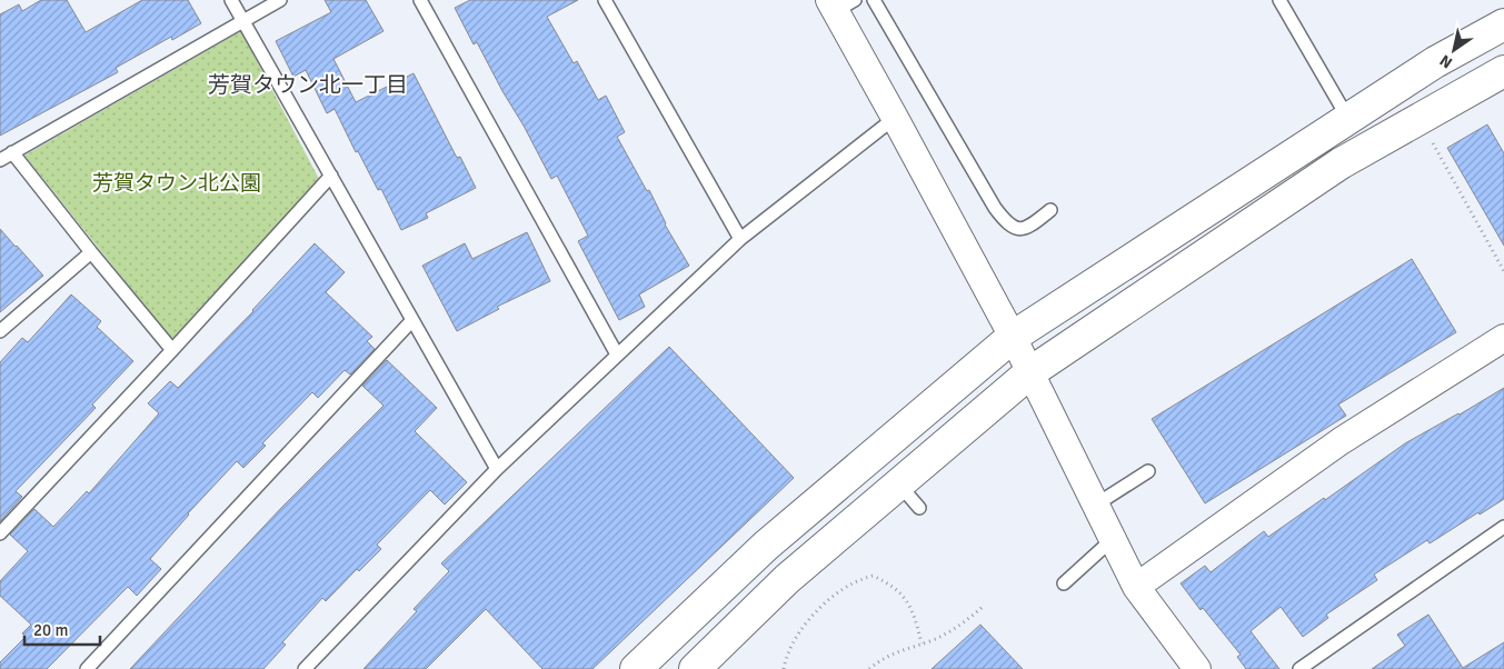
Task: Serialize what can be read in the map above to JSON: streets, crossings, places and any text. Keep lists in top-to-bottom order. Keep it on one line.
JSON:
{"districts":["芳賀タウン北一丁目"],"parks":["芳賀タウン北公園"],"scale_bar":"20 m","north":"bottom left"}
